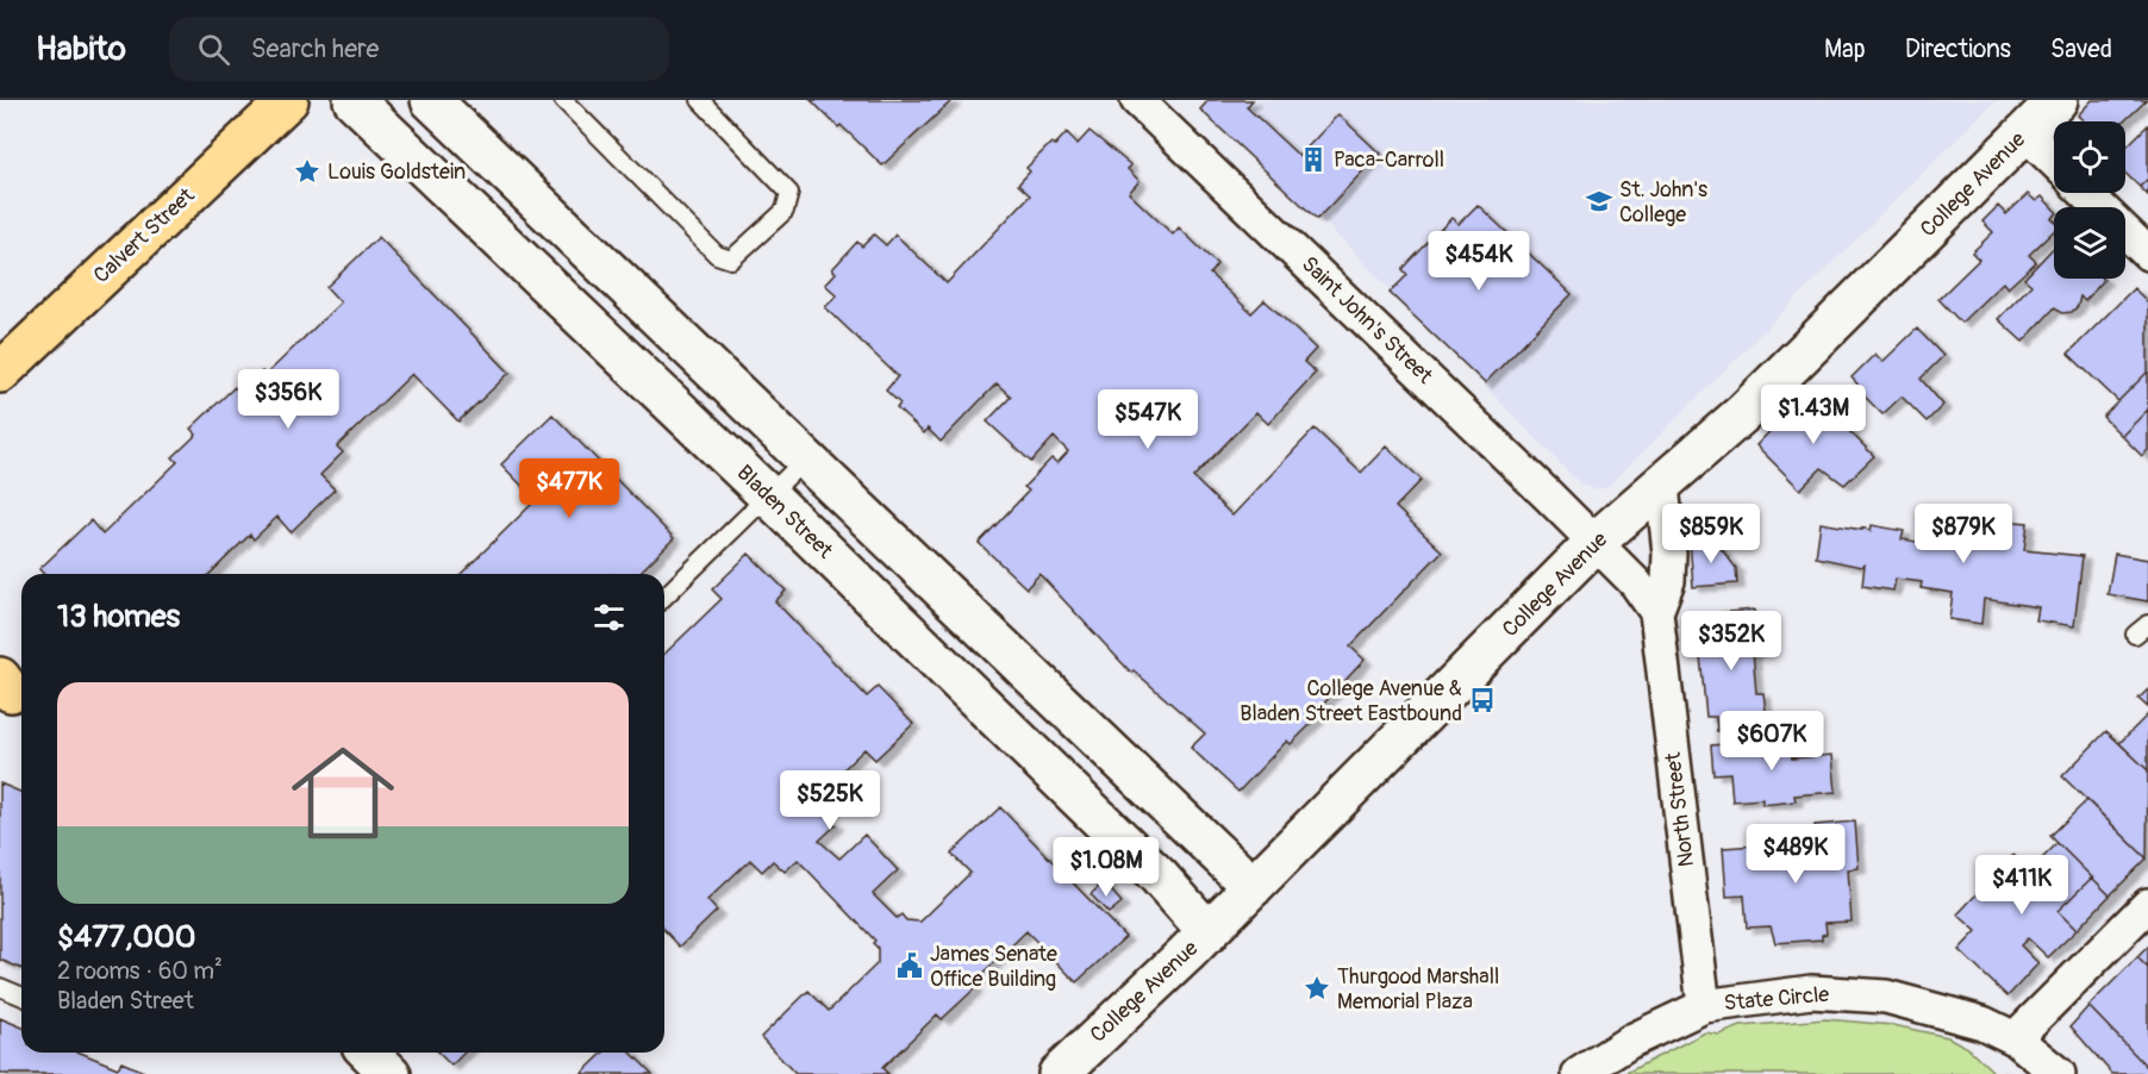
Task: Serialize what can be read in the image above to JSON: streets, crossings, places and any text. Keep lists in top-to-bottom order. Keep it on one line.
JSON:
{"streets":{"main road":["College Avenue","Calvert Street","Bladen Street"],"street":["Saint John's Street","North Street","State Circle"]},"crossings":[["College Avenue","Saint John's Street"],["College Avenue","Bladen Street"],["College Avenue","North Street"],["Saint John's Street","North Street"],["North Street","State Circle"]],"places":{"building":["Paca-Carroll"],"place":["Louis Goldstein","Thurgood Marshall Memorial Plaza"],"school or university":["St. John's College"],"bus stop":["College Avenue & Bladen Street Eastbound"],"public building":["James Senate Office Building"]},"page":{"header":"Habito","search":"Search here","nav":["Map","Directions","Saved"],"price":["$454K","$356K","$1.43M","$547K","$477K","$859K","$879K","$352K","$607K","$525K","$489K","$1.08M","$411K"],"heading":"13 homes","list":[{"name":"$477,000","note":"2 rooms · 60 m² · Bladen Street"}]}}
